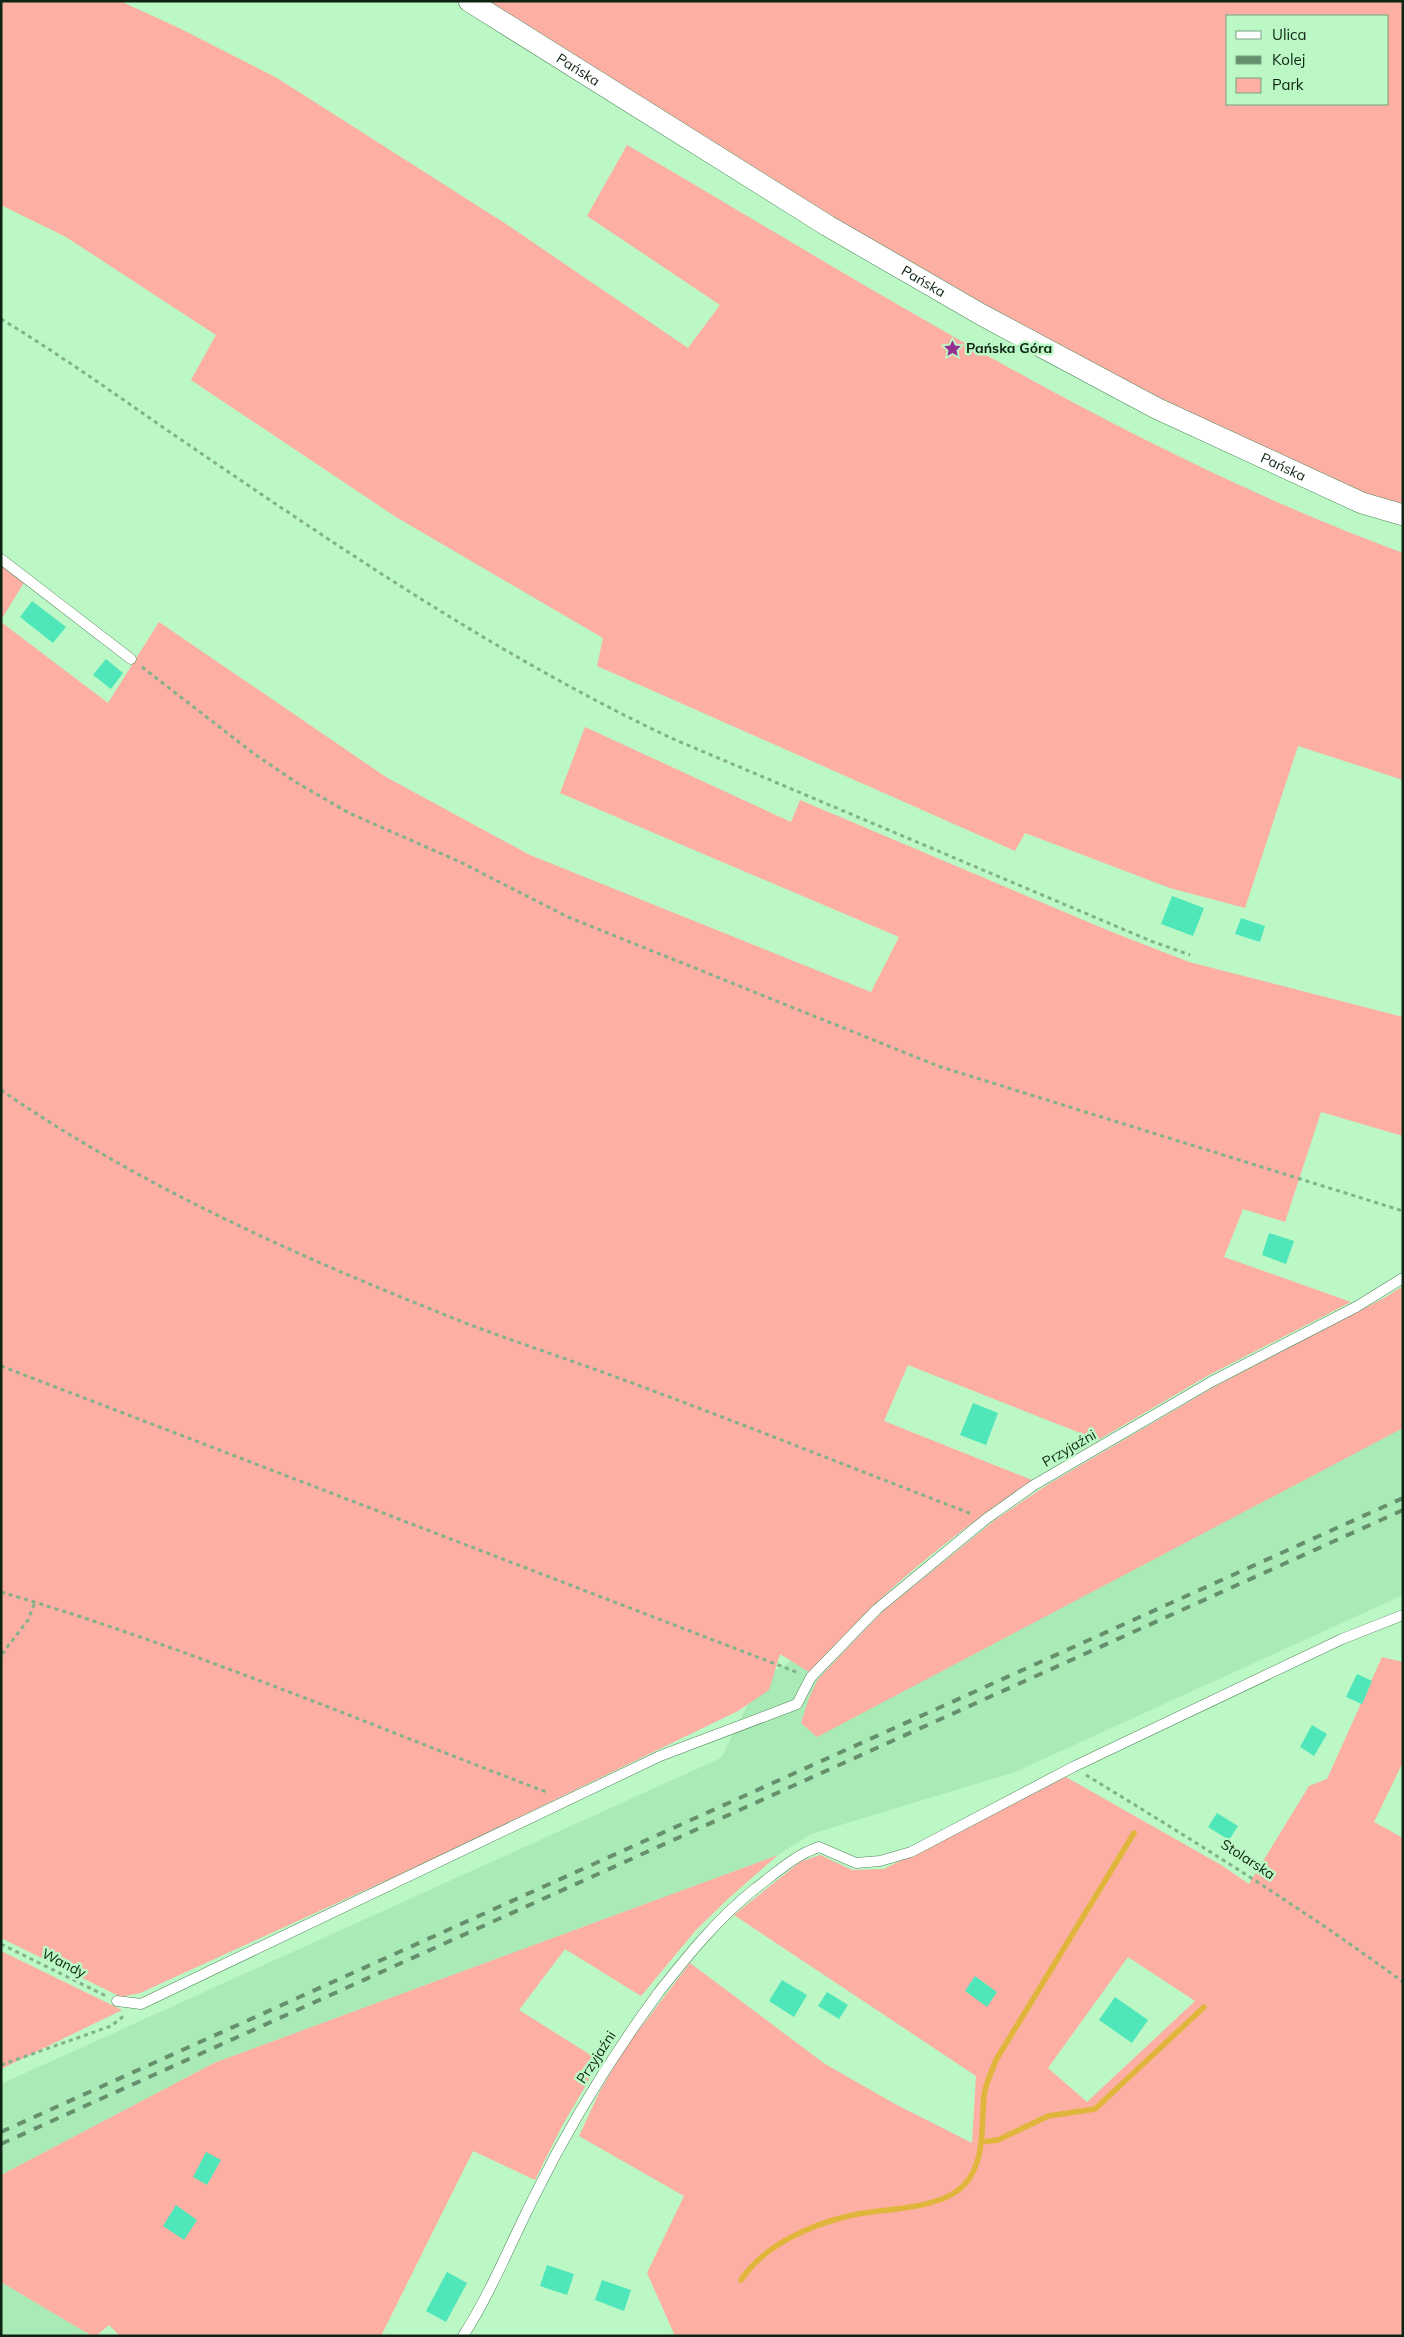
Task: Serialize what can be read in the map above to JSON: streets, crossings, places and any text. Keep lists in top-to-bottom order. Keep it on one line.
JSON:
{"streets":{"street":["Pańska"],"lane":["Przyjaźni"],"path":["Stolarska","Wandy"]},"crossings":[["Przyjaźni","Stolarska"]],"places":{"place":["Pańska Góra"]},"legend":["Ulica","Kolej","Park"]}
